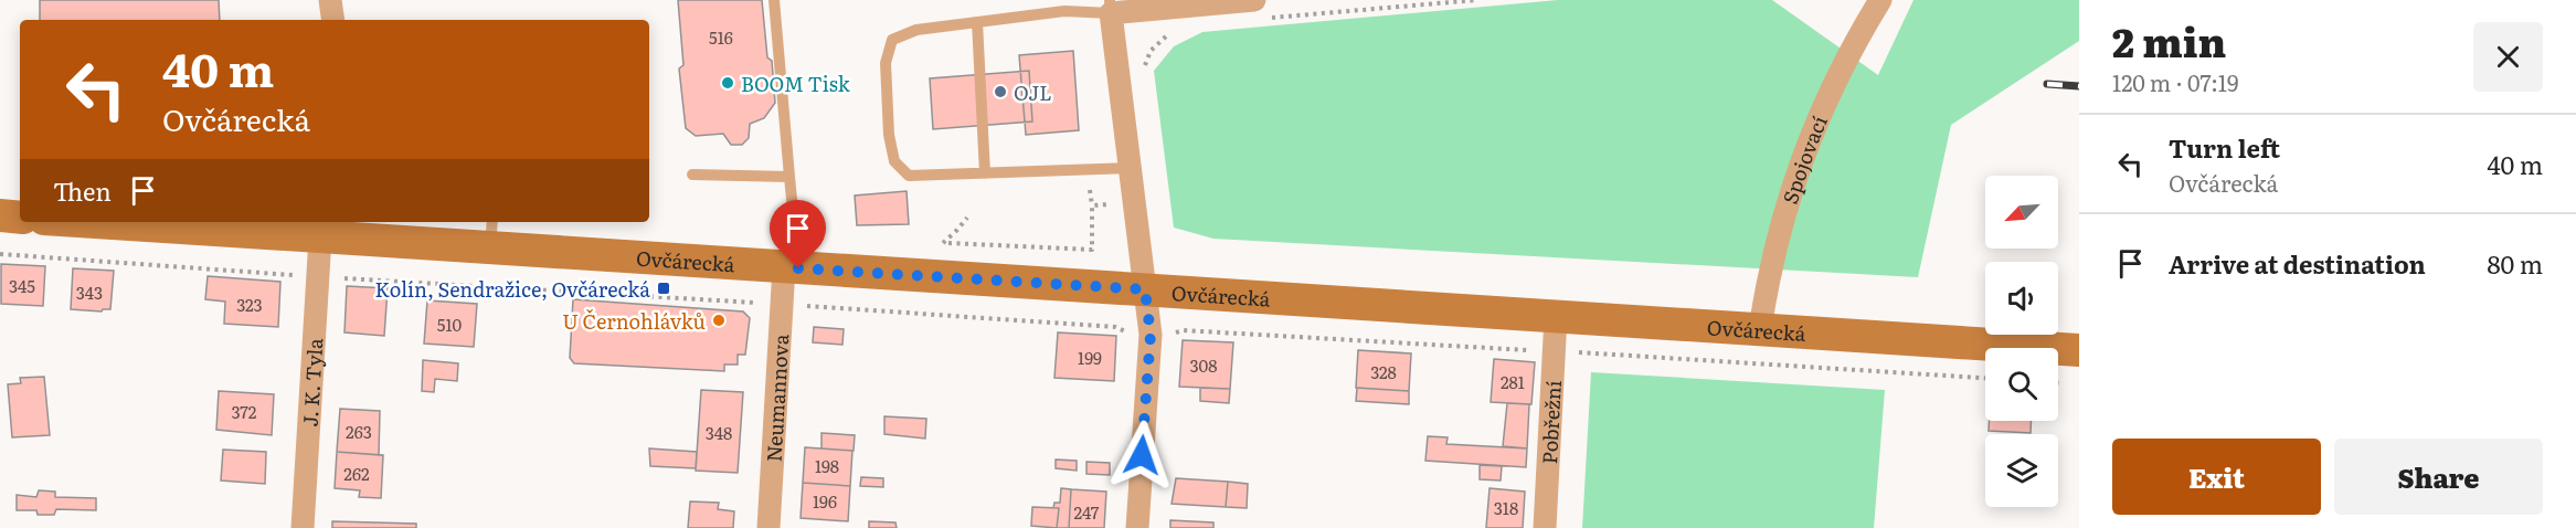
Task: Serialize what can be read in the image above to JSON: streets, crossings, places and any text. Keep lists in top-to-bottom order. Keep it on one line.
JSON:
{"streets":{"main road":["Ovčárecká"],"street":["Spojovací","J. K. Tyla","Neumannova","Pobřežní"]},"crossings":[["Spojovací","Ovčárecká"],["Ovčárecká","J. K. Tyla"],["Ovčárecká","Neumannova"],["Ovčárecká","Pobřežní"]],"places":{"other":["BOOM Tisk","OJL","U Černohlávků"],"transit":["Kolín, Sendražice, Ovčárecká"]},"house_numbers":["516","345","343","323","510","199","308","328","281","372","263","348","198","262","196","318","247"],"north":"bottom left","page":{"heading":["2 min","120 m · 07:19"],"turn":["40 m","Ovčárecká"],"list":[{"name":"Turn left","note":"Ovčárecká","value":"40 m"},{"name":"Arrive at destination","value":"80 m"}],"then":"Then","buttons":["Exit","Share"]}}
